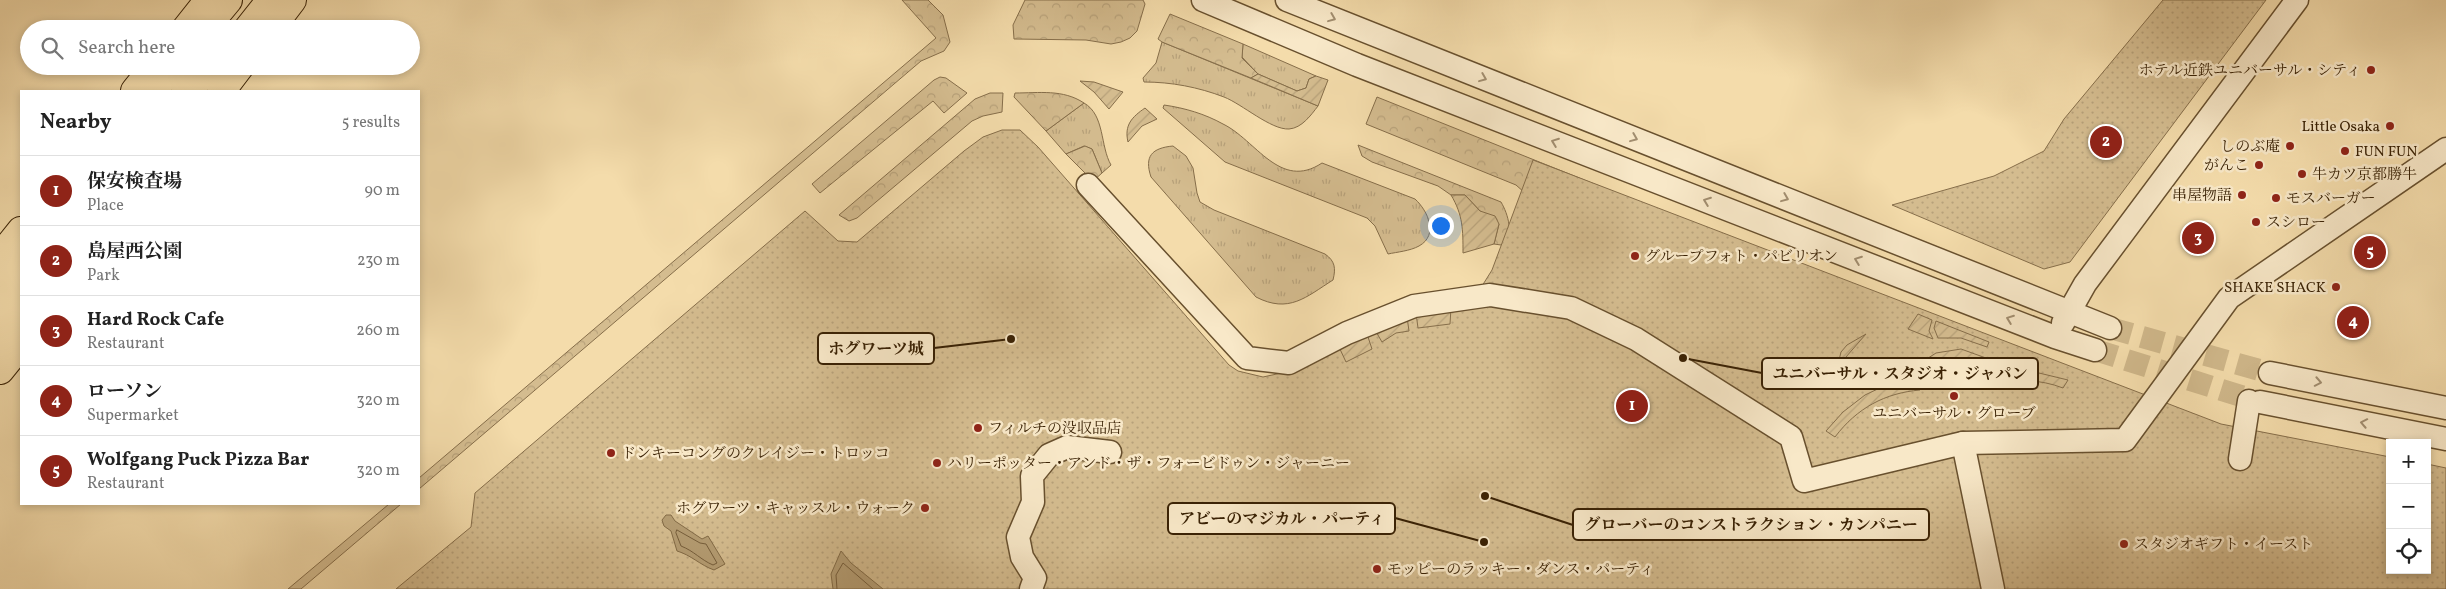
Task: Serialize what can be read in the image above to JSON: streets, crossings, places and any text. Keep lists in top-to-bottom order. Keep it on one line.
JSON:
{"places":["ホテル近鉄ユニバーサル・シティ","Little Osaka","しのぶ庵","FUN FUN","がんこ","牛カツ京都勝牛","串屋物語","モスバーガー","スシロー","グループフォト・パビリオン","SHAKE SHACK","ホグワーツ城","ユニバーサル・スタジオ・ジャパン","ユニバーサル・グローブ","フィルチの没収品店","ドンキーコングのクレイジー・トロッコ","ハリーポッター・アンド・ザ・フォービドゥン・ジャーニー","グローバーのコンストラクション・カンパニー","ホグワーツ・キャッスル・ウォーク","アビーのマジカル・パーティ","スタジオギフト・イースト","モッピーのラッキー・ダンス・パーティ"],"page":{"search":"Search here","heading":["Nearby","5 results"],"pins":["2","3","5","4","1"],"list":[{"mark":"1","name":"保安検査場","note":"Place","value":"90 m"},{"mark":"2","name":"島屋西公園","note":"Park","value":"230 m"},{"mark":"3","name":"Hard Rock Cafe","note":"Restaurant","value":"260 m"},{"mark":"4","name":"ローソン","note":"Supermarket","value":"320 m"},{"mark":"5","name":"Wolfgang Puck Pizza Bar","note":"Restaurant","value":"320 m"}],"map_buttons":["+","−"]}}
